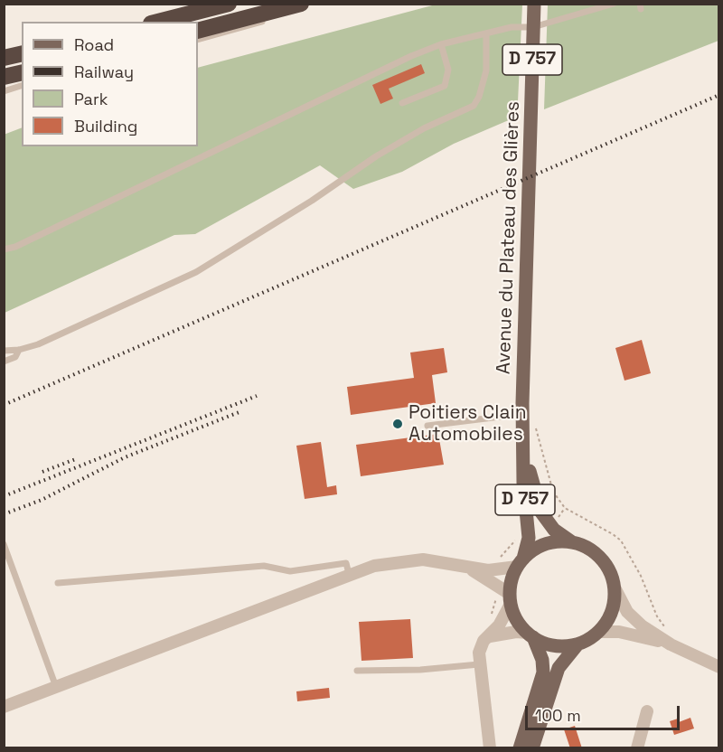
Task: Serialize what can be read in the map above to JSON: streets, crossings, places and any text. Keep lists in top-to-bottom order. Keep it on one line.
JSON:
{"streets":{"main road":["D 757","Avenue du Plateau des Glières"]},"places":["Poitiers Clain Automobiles"],"legend":["Road","Railway","Park","Building"],"scale_bar":"100 m"}
